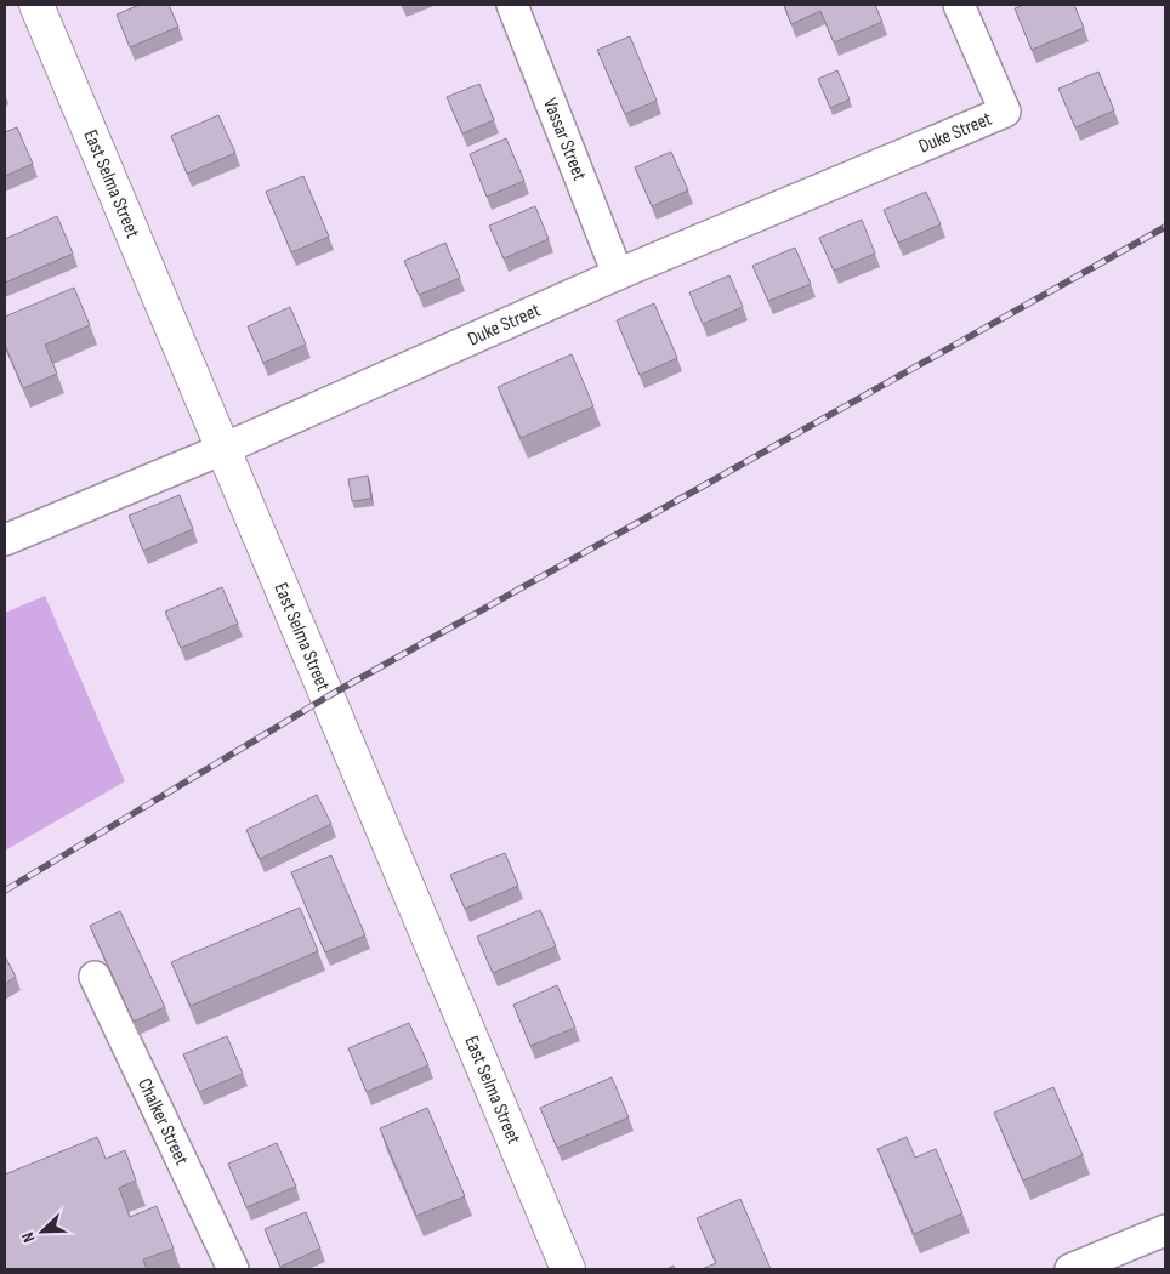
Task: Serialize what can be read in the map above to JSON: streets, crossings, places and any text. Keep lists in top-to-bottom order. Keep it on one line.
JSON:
{"streets":{"street":["Duke Street","Vassar Street","East Selma Street","Chalker Street"]},"crossings":[["Duke Street","Vassar Street"],["Duke Street","East Selma Street"]],"north":"bottom left"}
